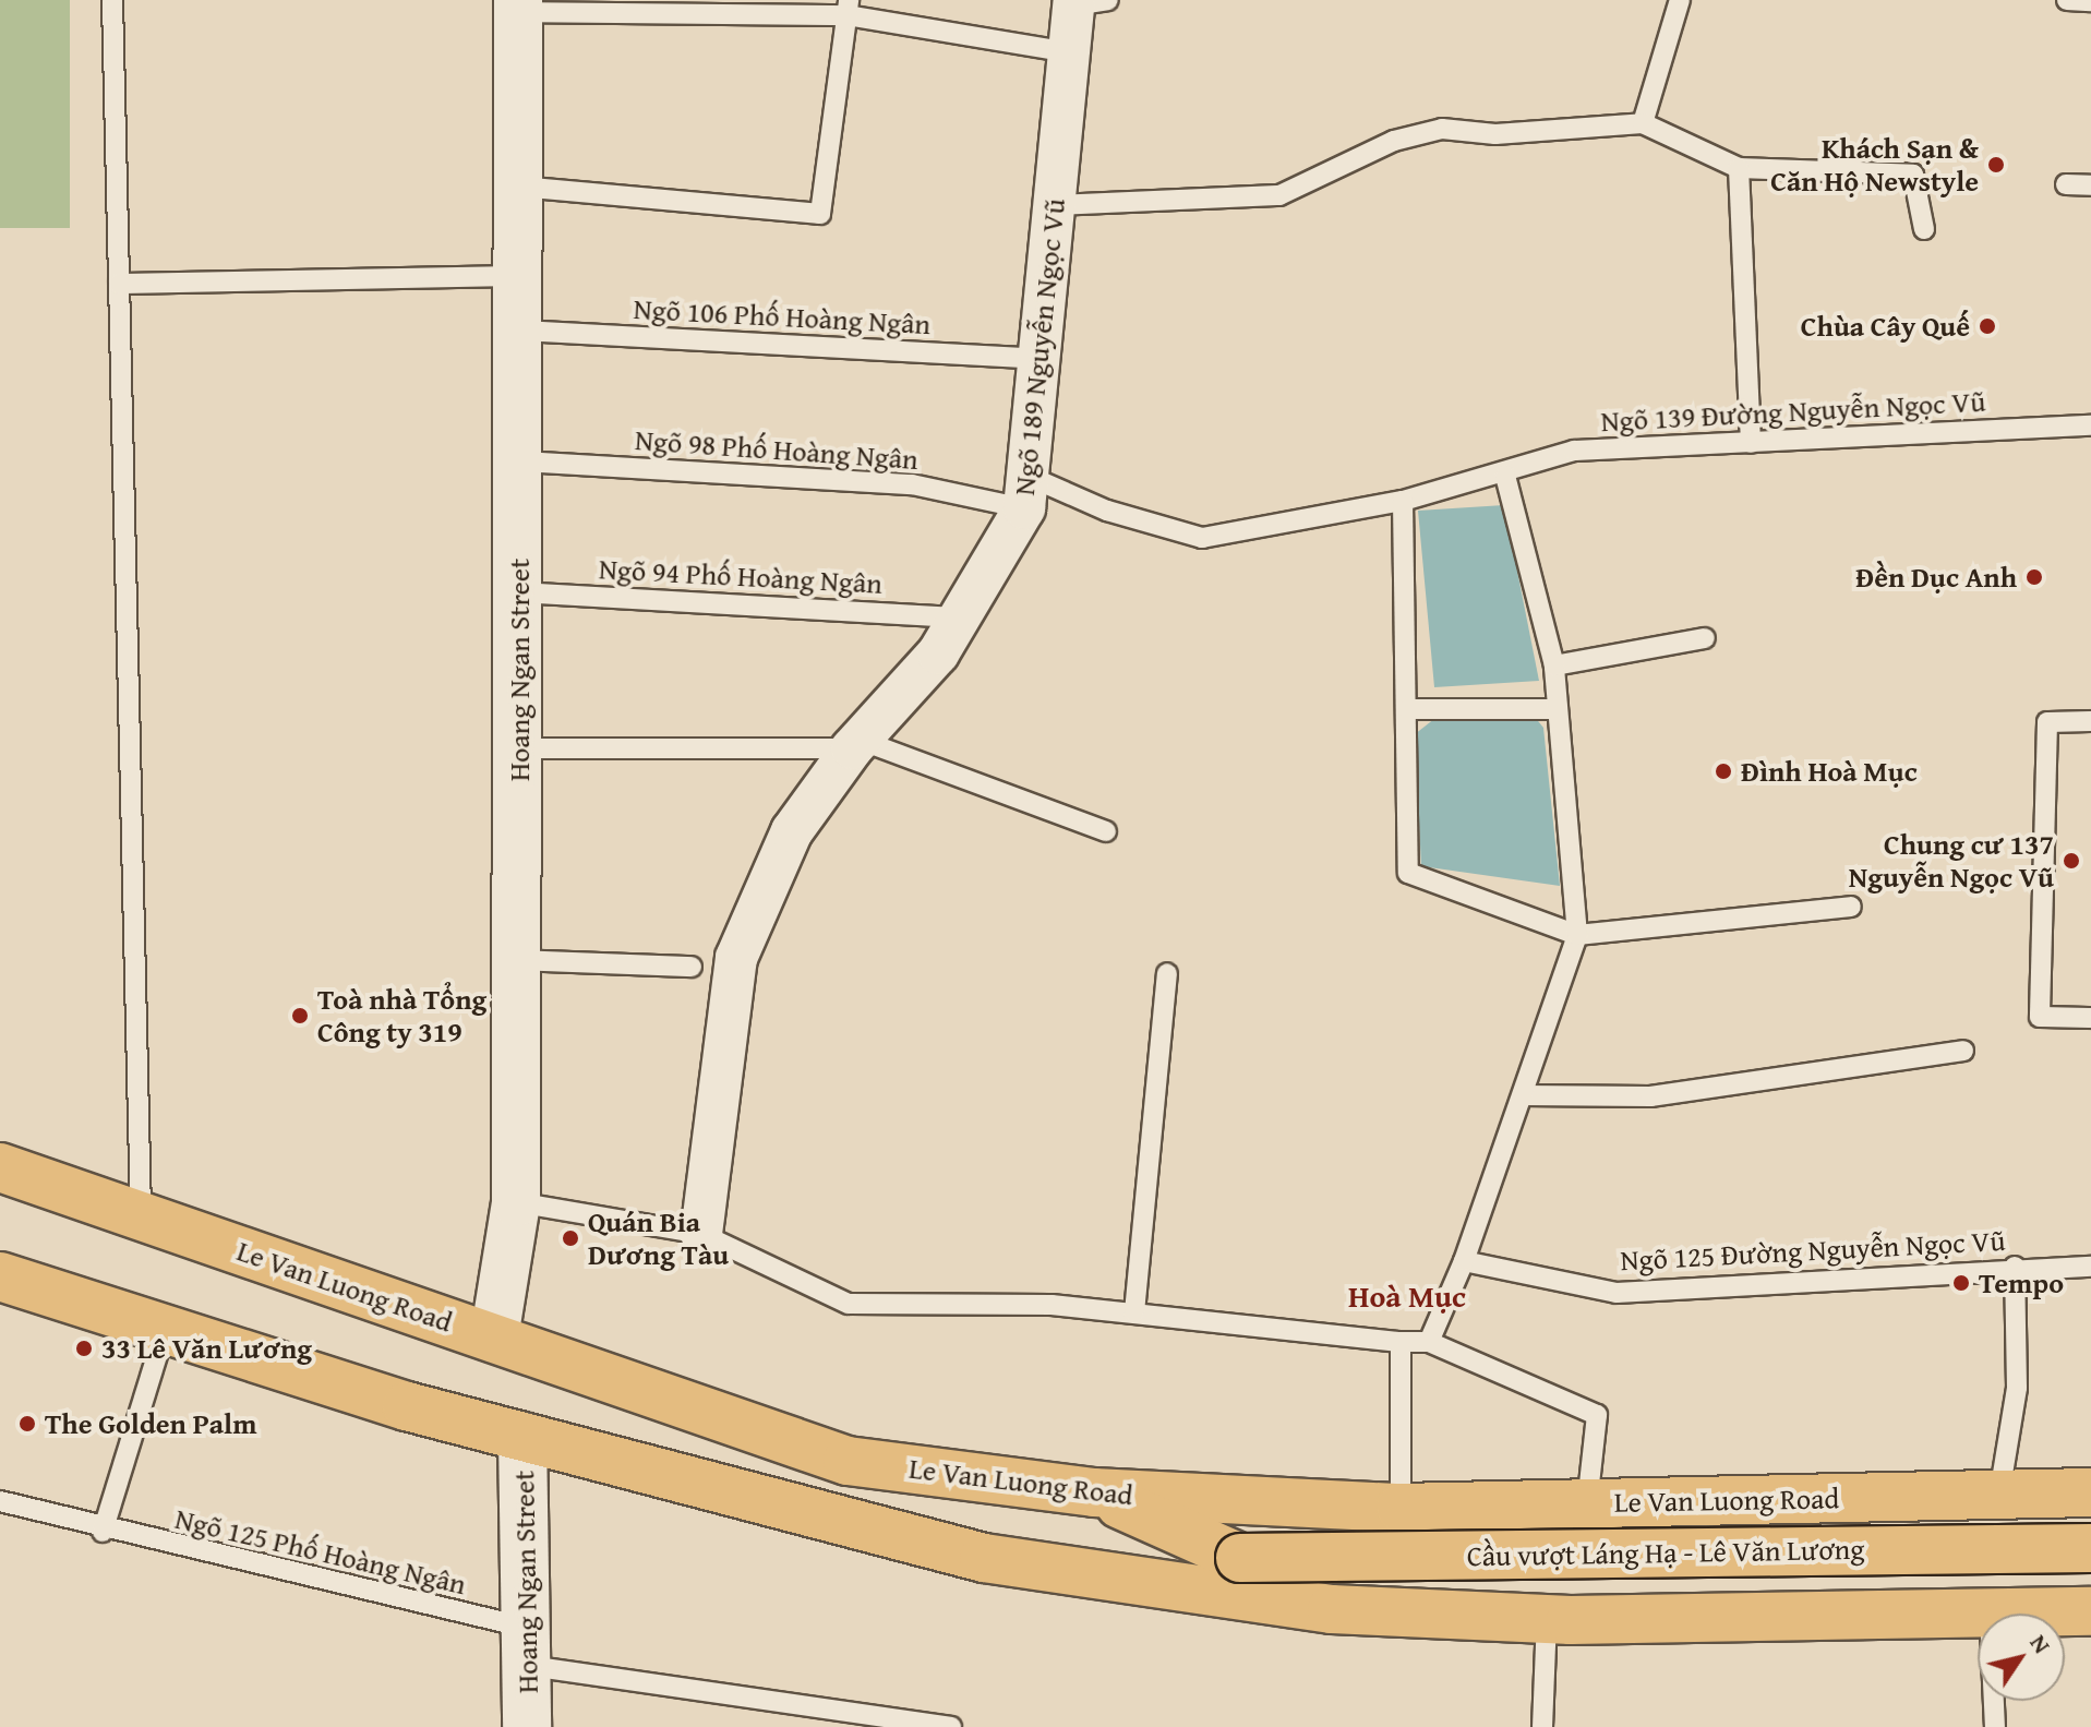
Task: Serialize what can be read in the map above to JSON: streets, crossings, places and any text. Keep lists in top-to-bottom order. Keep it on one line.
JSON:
{"streets":{"main road":["Le Van Luong Road","Cầu vượt Láng Hạ - Lê Văn Lương"],"street":["Ngõ 189 Nguyễn Ngọc Vũ","Hoang Ngan Street"],"lane":["Ngõ 106 Phố Hoàng Ngân","Ngõ 139 Đường Nguyễn Ngọc Vũ","Ngõ 98 Phố Hoàng Ngân","Ngõ 94 Phố Hoàng Ngân","Ngõ 125 Đường Nguyễn Ngọc Vũ","Ngõ 125 Phố Hoàng Ngân"]},"crossings":[["Ngõ 106 Phố Hoàng Ngân","Ngõ 189 Nguyễn Ngọc Vũ"],["Ngõ 106 Phố Hoàng Ngân","Hoang Ngan Street"],["Ngõ 189 Nguyễn Ngọc Vũ","Ngõ 98 Phố Hoàng Ngân"],["Ngõ 189 Nguyễn Ngọc Vũ","Ngõ 94 Phố Hoàng Ngân"],["Ngõ 139 Đường Nguyễn Ngọc Vũ","Ngõ 98 Phố Hoàng Ngân"],["Ngõ 98 Phố Hoàng Ngân","Hoang Ngan Street"],["Ngõ 94 Phố Hoàng Ngân","Hoang Ngan Street"],["Hoang Ngan Street","Le Van Luong Road"],["Hoang Ngan Street","Ngõ 125 Phố Hoàng Ngân"]],"districts":["Hoà Mục"],"places":["Khách Sạn & Căn Hộ Newstyle","Chùa Cây Quế","Đền Dục Anh","Đình Hoà Mục","Chung cư 137 Nguyễn Ngọc Vũ","Toà nhà Tổng Công ty 319","Quán Bia Dương Tàu","Tempo","33 Lê Văn Lương","The Golden Palm"],"north":"top right"}
